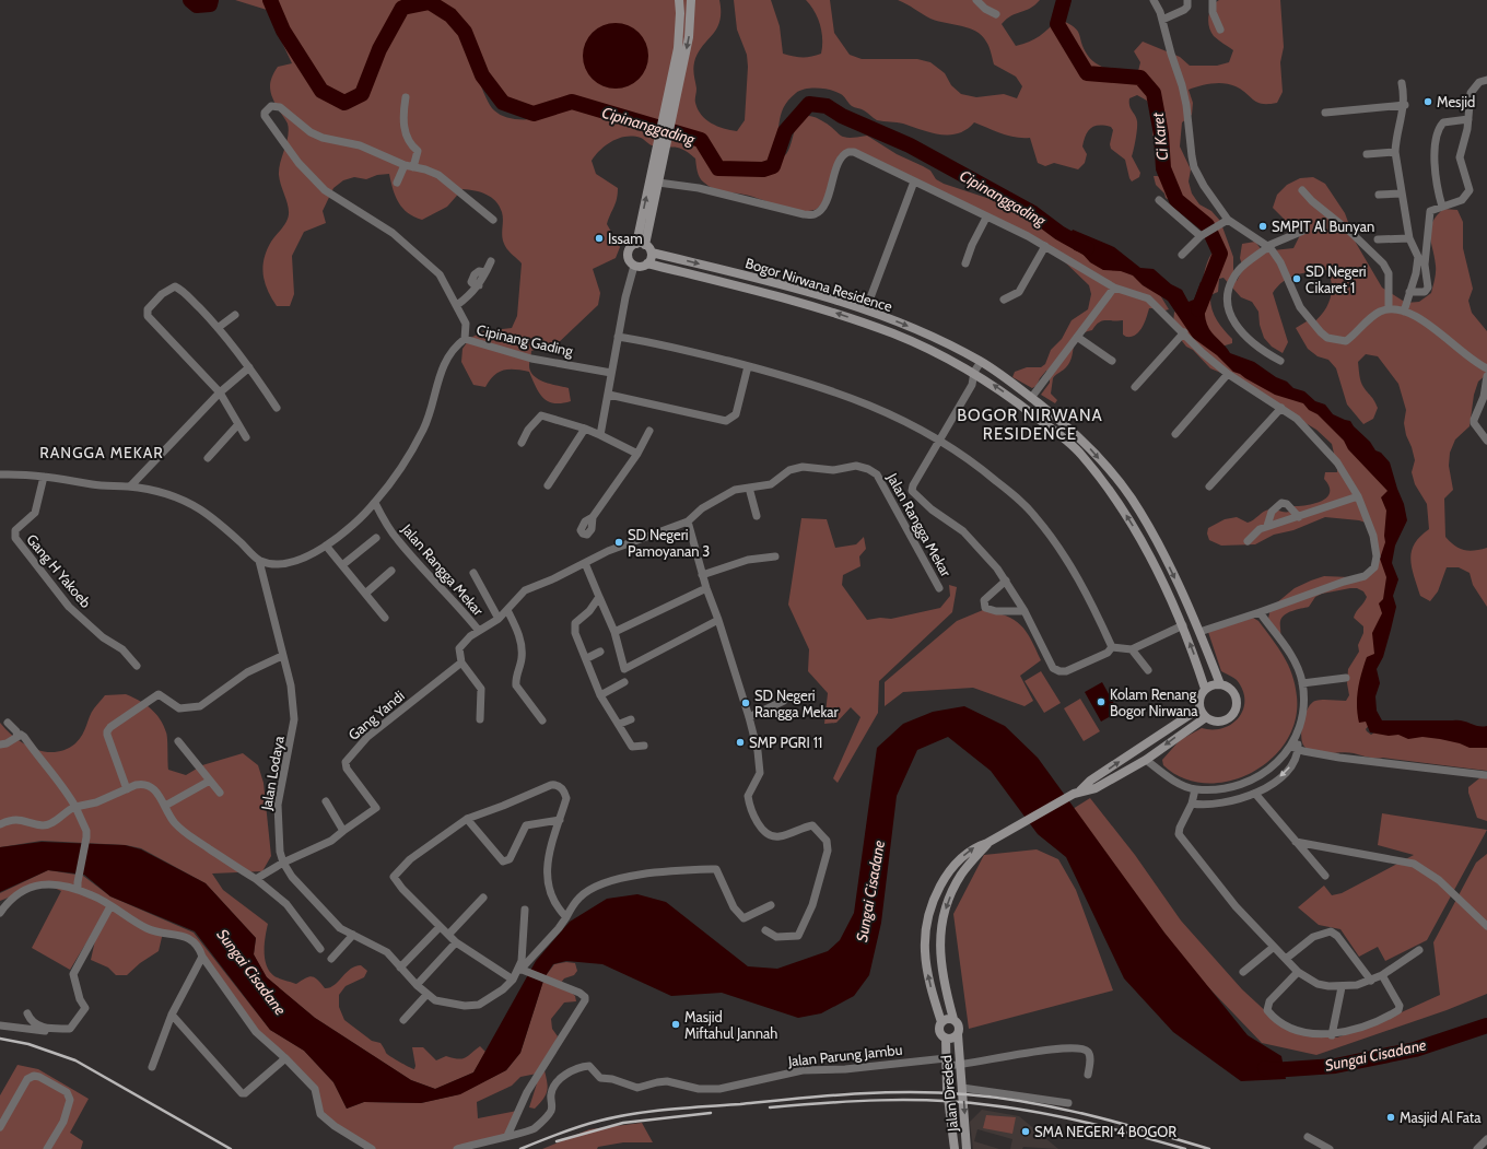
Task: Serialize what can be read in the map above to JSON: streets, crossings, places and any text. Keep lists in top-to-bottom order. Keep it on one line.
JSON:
{"streets":{"street":["Bogor Nirwana Residence","Cipinang Gading","Jalan Rangga Mekar","Gang H Yakoeb","Gang Yandi","Jalan Lodaya","Jalan Parung Jambu","Jalan Dreded"]},"crossings":[["Cipinang Gading","Jalan Rangga Mekar"],["Cipinang Gading","Jalan Lodaya"],["Jalan Rangga Mekar","Gang Yandi"]],"districts":["BOGOR NIRWANA RESIDENCE","RANGGA MEKAR"],"water":["Cipinanggading","Ci Karet","Sungai Cisadane"],"places":["Mesjid","SMPIT Al Bunyan","Issam","SD Negeri Cikaret 1","SD Negeri Pamoyanan 3","Kolam Renang Bogor Nirwana","SD Negeri Rangga Mekar","SMP PGRI 11","Masjid Miftahul Jannah","Masjid Al Fata","SMA NEGERI 4 BOGOR"]}
